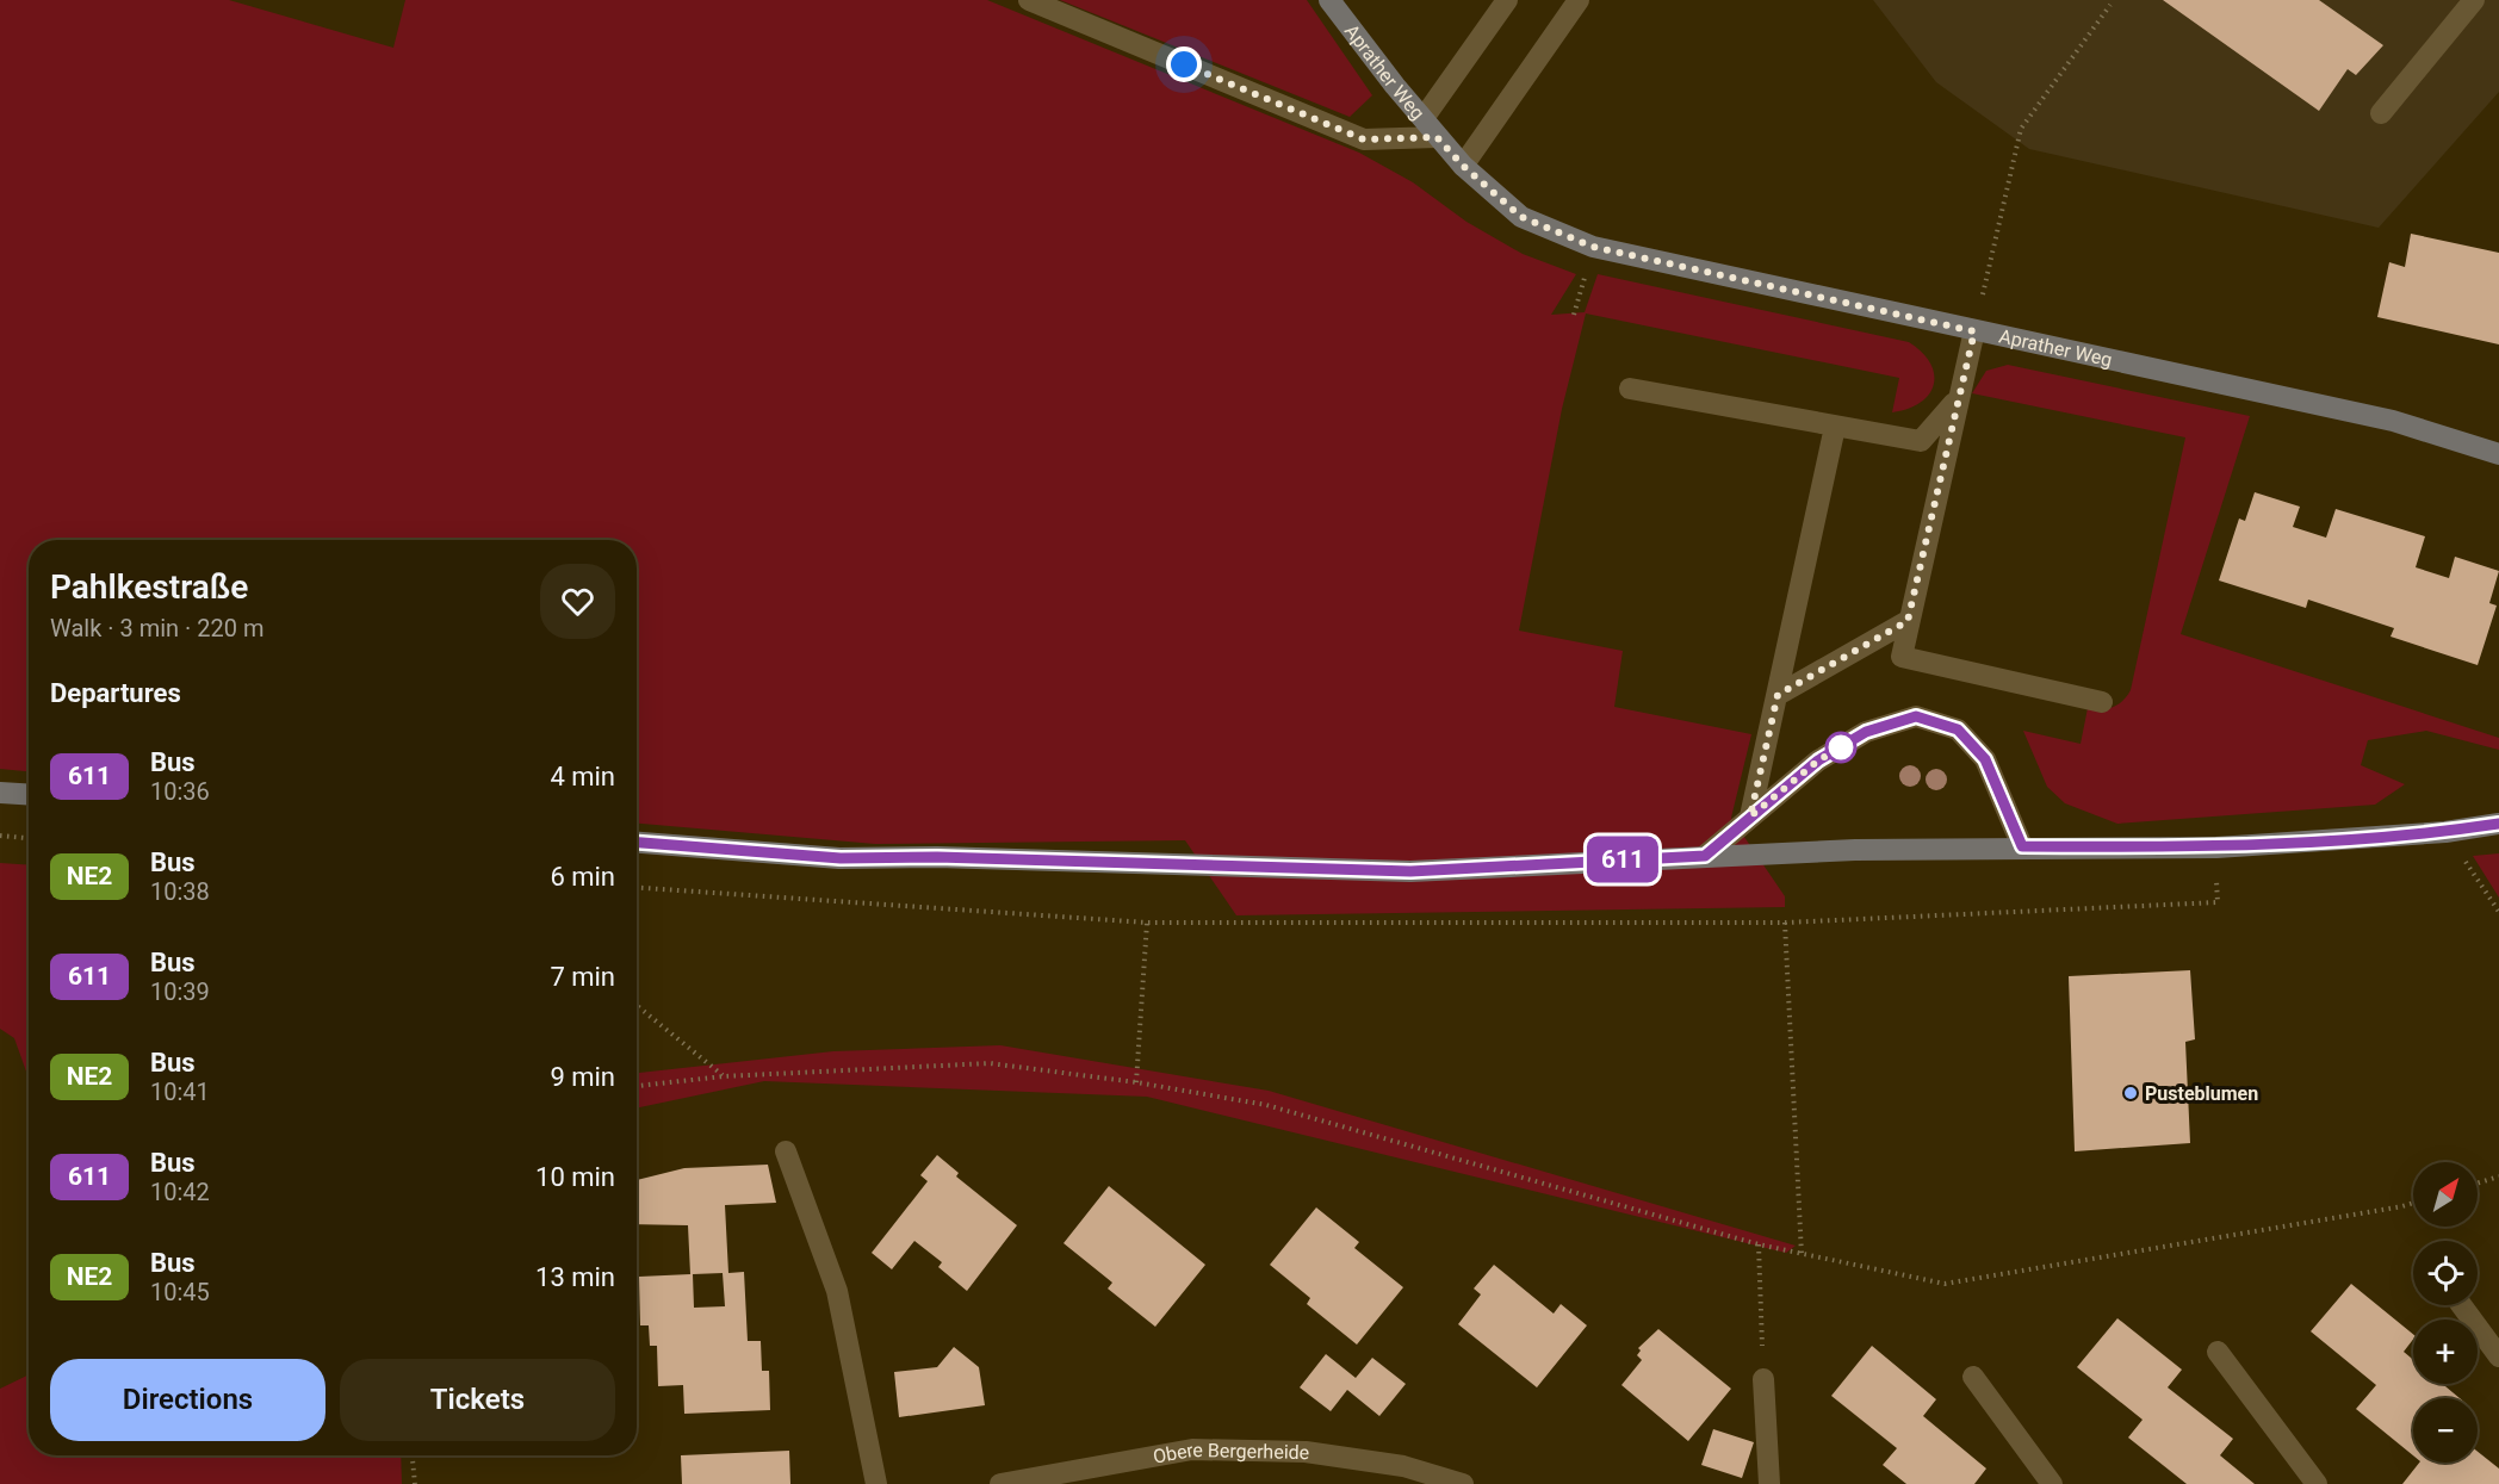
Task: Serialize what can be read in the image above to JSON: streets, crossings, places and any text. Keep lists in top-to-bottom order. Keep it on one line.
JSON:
{"streets":{"street":["Aprather Weg","Obere Bergerheide"]},"places":["Pusteblumen"],"lines":["bus line 611"],"north":"top right","page":{"on_map":"611","heading":[["Pahlkestraße","Walk · 3 min · 220 m"],"Departures"],"list":[{"mark":"611","name":"Bus","note":"10:36","value":"4 min"},{"mark":"NE2","name":"Bus","note":"10:38","value":"6 min"},{"mark":"611","name":"Bus","note":"10:39","value":"7 min"},{"mark":"NE2","name":"Bus","note":"10:41","value":"9 min"},{"mark":"611","name":"Bus","note":"10:42","value":"10 min"},{"mark":"NE2","name":"Bus","note":"10:45","value":"13 min"}],"map_buttons":["+","−"],"buttons":["Directions","Tickets"]}}
